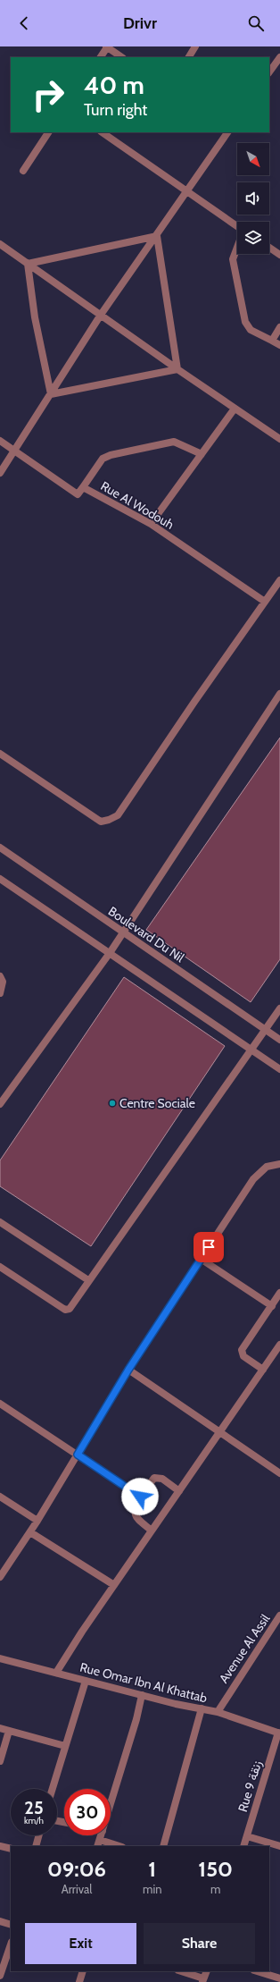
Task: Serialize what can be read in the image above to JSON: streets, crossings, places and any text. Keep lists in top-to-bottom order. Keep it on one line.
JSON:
{"streets":{"street":["Rue Al Wodouh","Boulevard Du Nil","Avenue Al Assil","Rue Omar Ibn Al Khattab","Rue 9 زنقة"]},"crossings":[["Avenue Al Assil","Rue Omar Ibn Al Khattab"],["Rue Omar Ibn Al Khattab","Rue 9 زنقة"]],"places":["Centre Sociale"],"north":"bottom right","page":{"header":"Drivr","turn":["40 m","Turn right"],"speed":"25 km/h","limit":"30","eta":["09:06","Arrival","1","min","150","m"],"buttons":["Exit","Share"]}}
